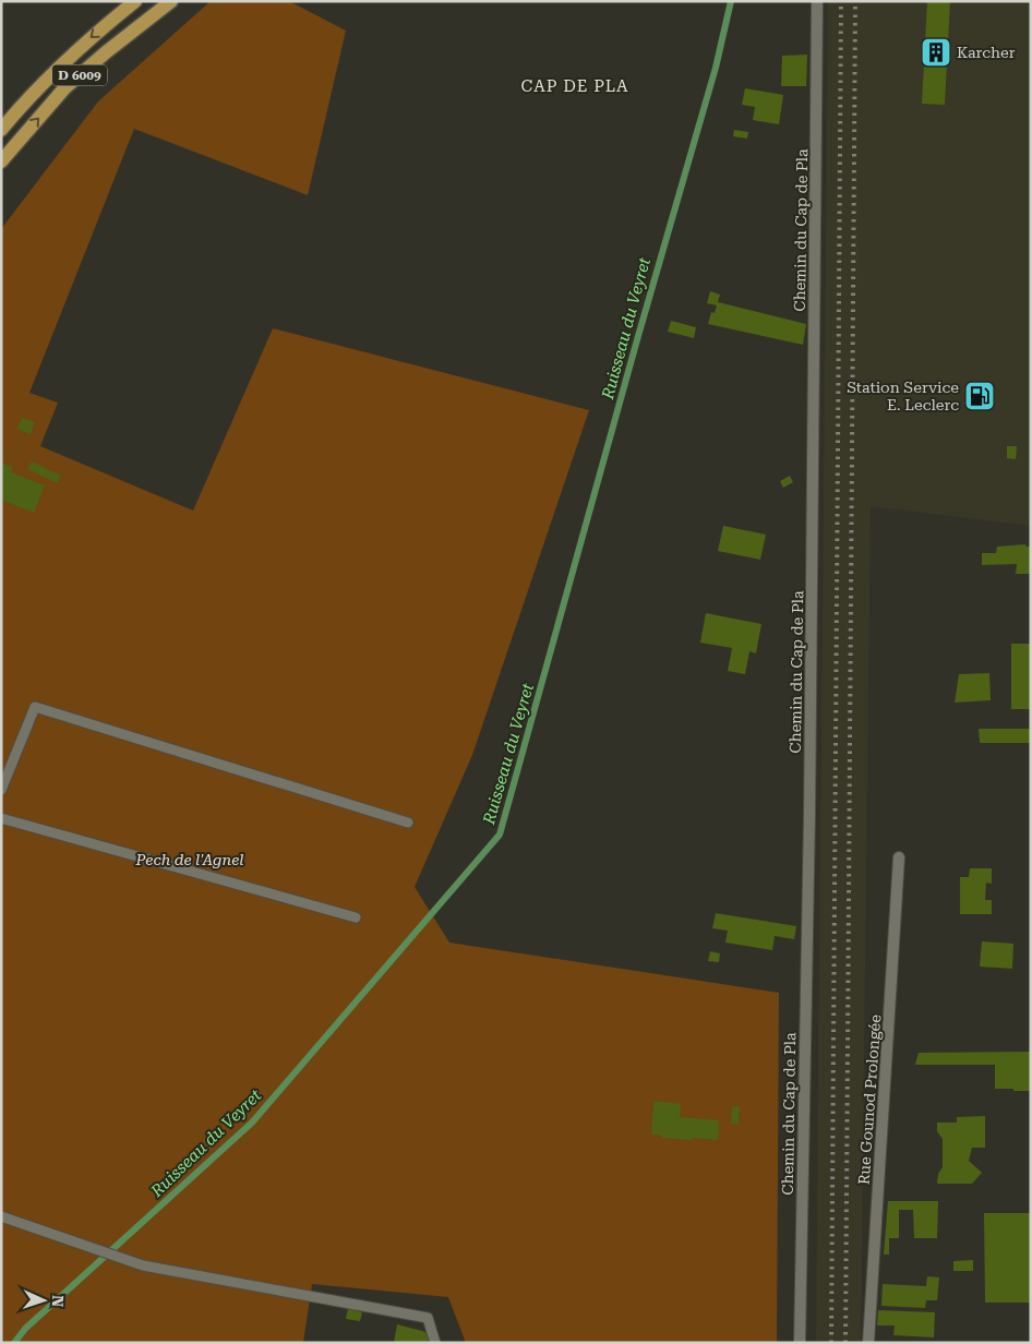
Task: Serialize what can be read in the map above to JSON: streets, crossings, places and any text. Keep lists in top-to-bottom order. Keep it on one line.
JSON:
{"streets":{"main road":["D 6009"],"street":["Chemin du Cap de Pla","Rue Gounod Prolongée"]},"districts":["CAP DE PLA"],"water":["Ruisseau du Veyret"],"parks":["Pech de l'Agnel"],"places":{"building":["Karcher"],"fuel station":["Station Service E. Leclerc"]},"north":"right"}
